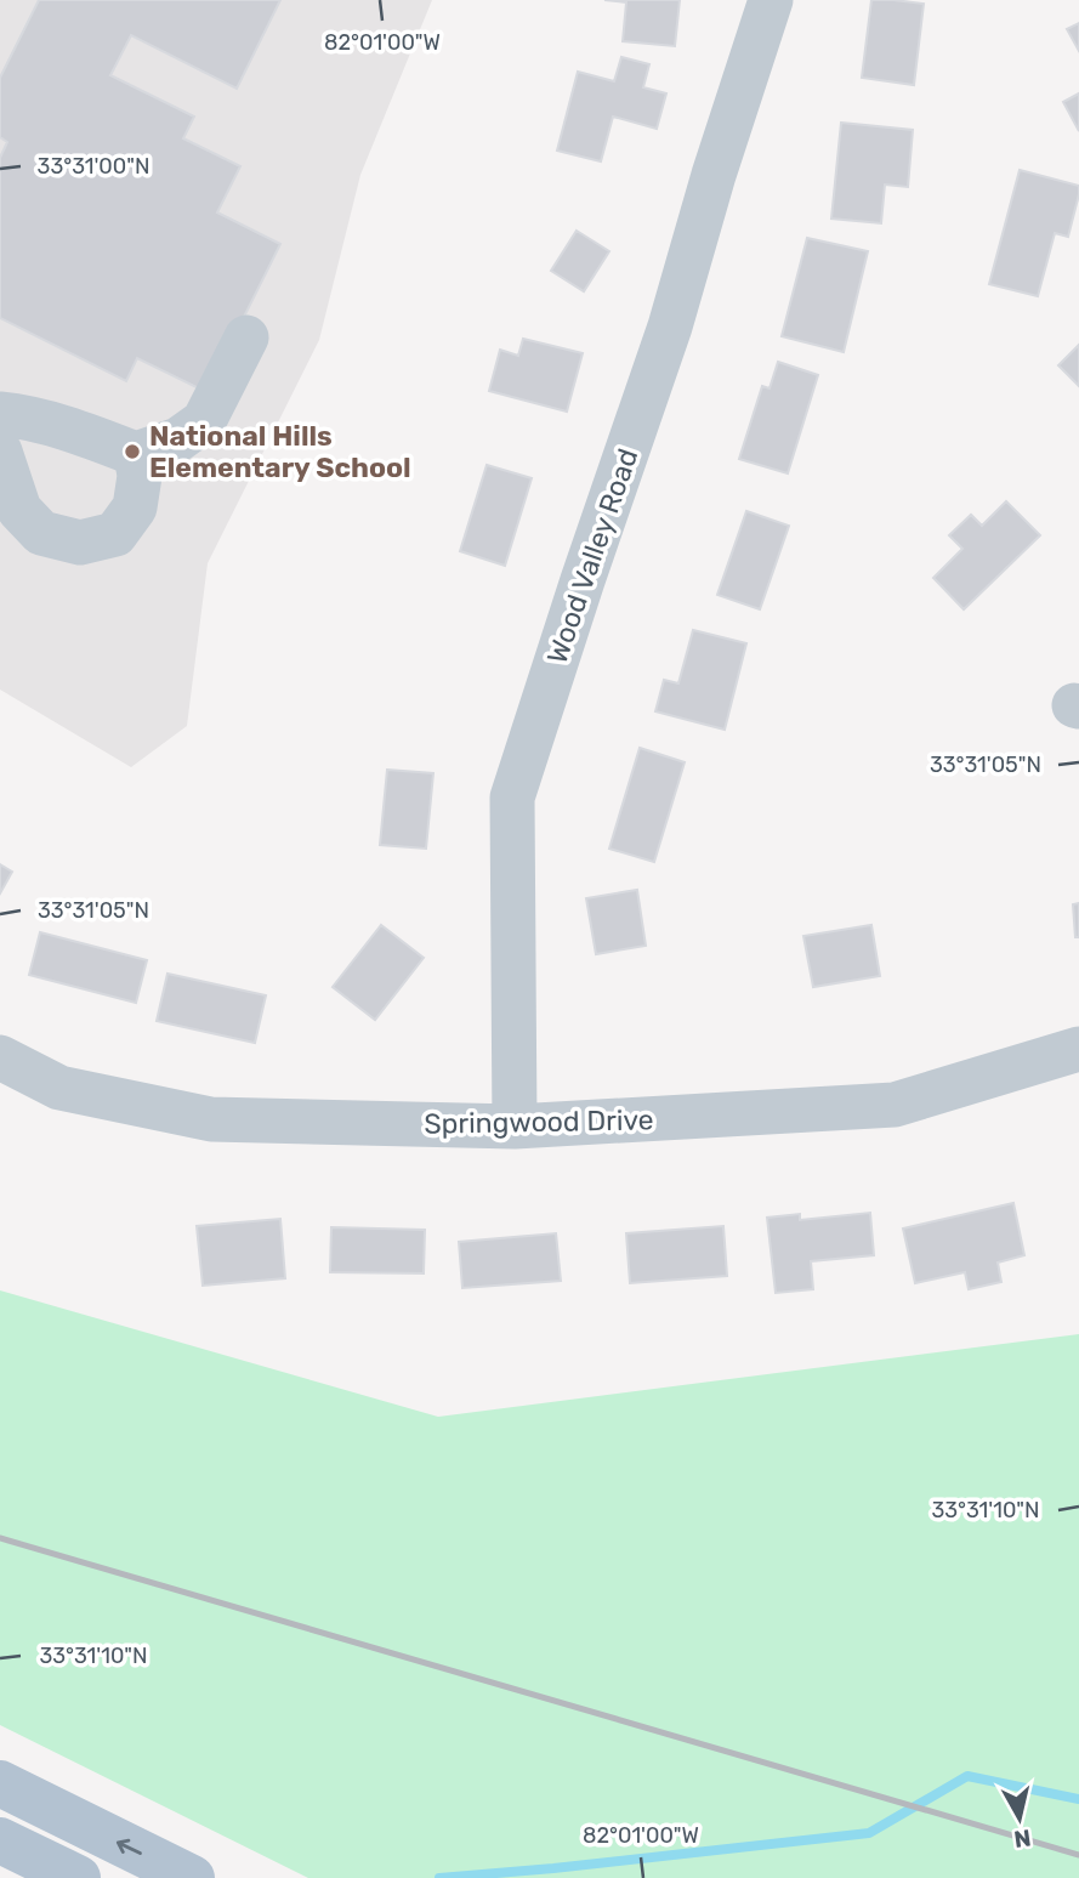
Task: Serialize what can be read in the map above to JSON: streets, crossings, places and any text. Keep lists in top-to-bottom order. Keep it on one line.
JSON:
{"streets":{"street":["Wood Valley Road","Springwood Drive"]},"crossings":[["Wood Valley Road","Springwood Drive"]],"places":["National Hills Elementary School"],"north":"bottom","coordinates":["82°01'00\"W","33°31'00\"N","33°31'05\"N","33°31'10\"N"]}
